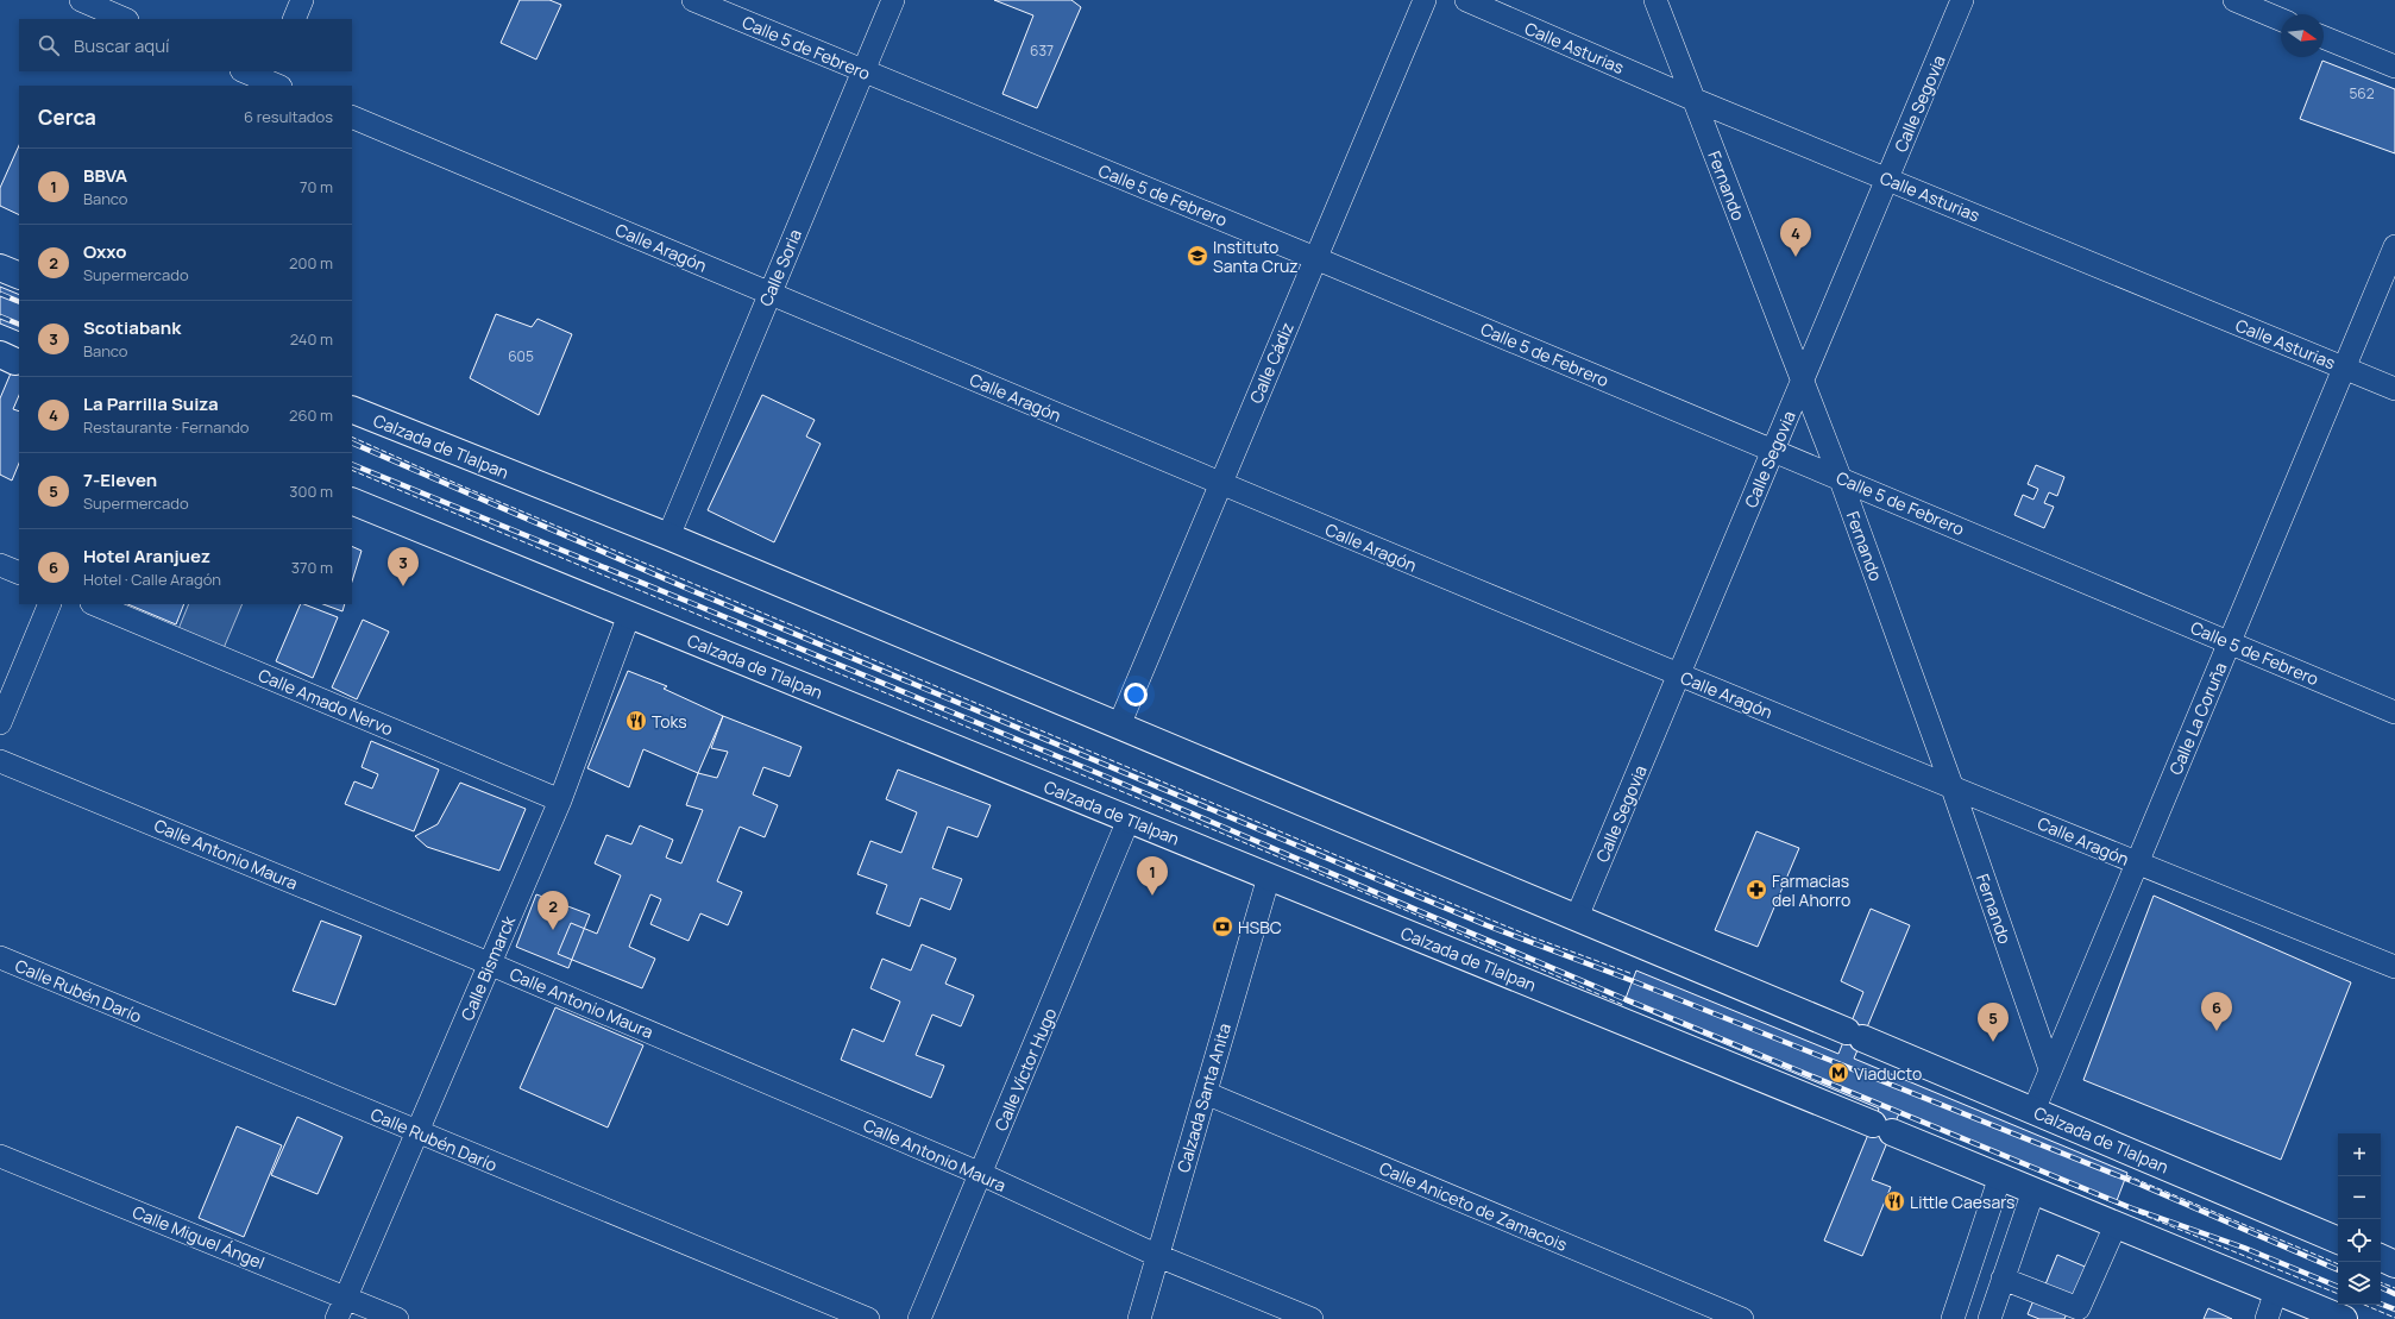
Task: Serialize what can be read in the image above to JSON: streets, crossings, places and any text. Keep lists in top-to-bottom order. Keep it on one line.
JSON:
{"streets":{"highway":["Calzada de Tlalpan"],"street":["Calle 5 de Febrero","Calle Asturias","Calle Segovia","Fernando","Calle Aragón","Calle Soria","Calle Cádiz","Calle Amado Nervo","Calle La Coruña","Calle Antonio Maura","Calle Bismarck","Calle Rubén Darío","Calle Víctor Hugo","Calzada Santa Anita","Calle Aniceto de Zamacois","Calle Miguel Ángel"]},"crossings":[["Calle 5 de Febrero","Calle Segovia"],["Calle 5 de Febrero","Fernando"],["Calle 5 de Febrero","Calle Soria"],["Calle 5 de Febrero","Calle Cádiz"],["Calle 5 de Febrero","Calle La Coruña"],["Calle Asturias","Calle Segovia"],["Calle Asturias","Fernando"],["Calle Asturias","Calle La Coruña"],["Calle Segovia","Fernando"],["Calle Segovia","Calle Aragón"],["Calle Segovia","Calzada de Tlalpan"],["Fernando","Calle Aragón"],["Fernando","Calle La Coruña"],["Calle Aragón","Calle Soria"],["Calle Aragón","Calle Cádiz"],["Calle Aragón","Calle La Coruña"],["Calle Soria","Calzada de Tlalpan"],["Calle Cádiz","Calzada de Tlalpan"],["Calzada de Tlalpan","Calle La Coruña"],["Calzada de Tlalpan","Calle Bismarck"],["Calzada de Tlalpan","Calle Víctor Hugo"],["Calzada de Tlalpan","Calzada Santa Anita"],["Calle Amado Nervo","Calle Bismarck"],["Calle Antonio Maura","Calle Bismarck"],["Calle Antonio Maura","Calle Víctor Hugo"],["Calle Antonio Maura","Calzada Santa Anita"],["Calle Bismarck","Calle Rubén Darío"],["Calle Bismarck","Calle Miguel Ángel"],["Calzada Santa Anita","Calle Aniceto de Zamacois"]],"places":{"school or university":["Instituto Santa Cruz"],"restaurant":["Toks","Little Caesars"],"pharmacy":["Farmacias del Ahorro"],"bank":["HSBC"],"metro station":["Viaducto"]},"house_numbers":["637","562","605"],"north":"right","page":{"search":"Buscar aquí","heading":["Cerca","6 resultados"],"list":[{"mark":"1","name":"BBVA","note":"Banco","value":"70 m"},{"mark":"2","name":"Oxxo","note":"Supermercado","value":"200 m"},{"mark":"3","name":"Scotiabank","note":"Banco","value":"240 m"},{"mark":"4","name":"La Parrilla Suiza","note":"Restaurante · Fernando","value":"260 m"},{"mark":"5","name":"7-Eleven","note":"Supermercado","value":"300 m"},{"mark":"6","name":"Hotel Aranjuez","note":"Hotel · Calle Aragón","value":"370 m"}],"pins":["4","3","1","2","6","5"],"map_buttons":["+","−"]}}
